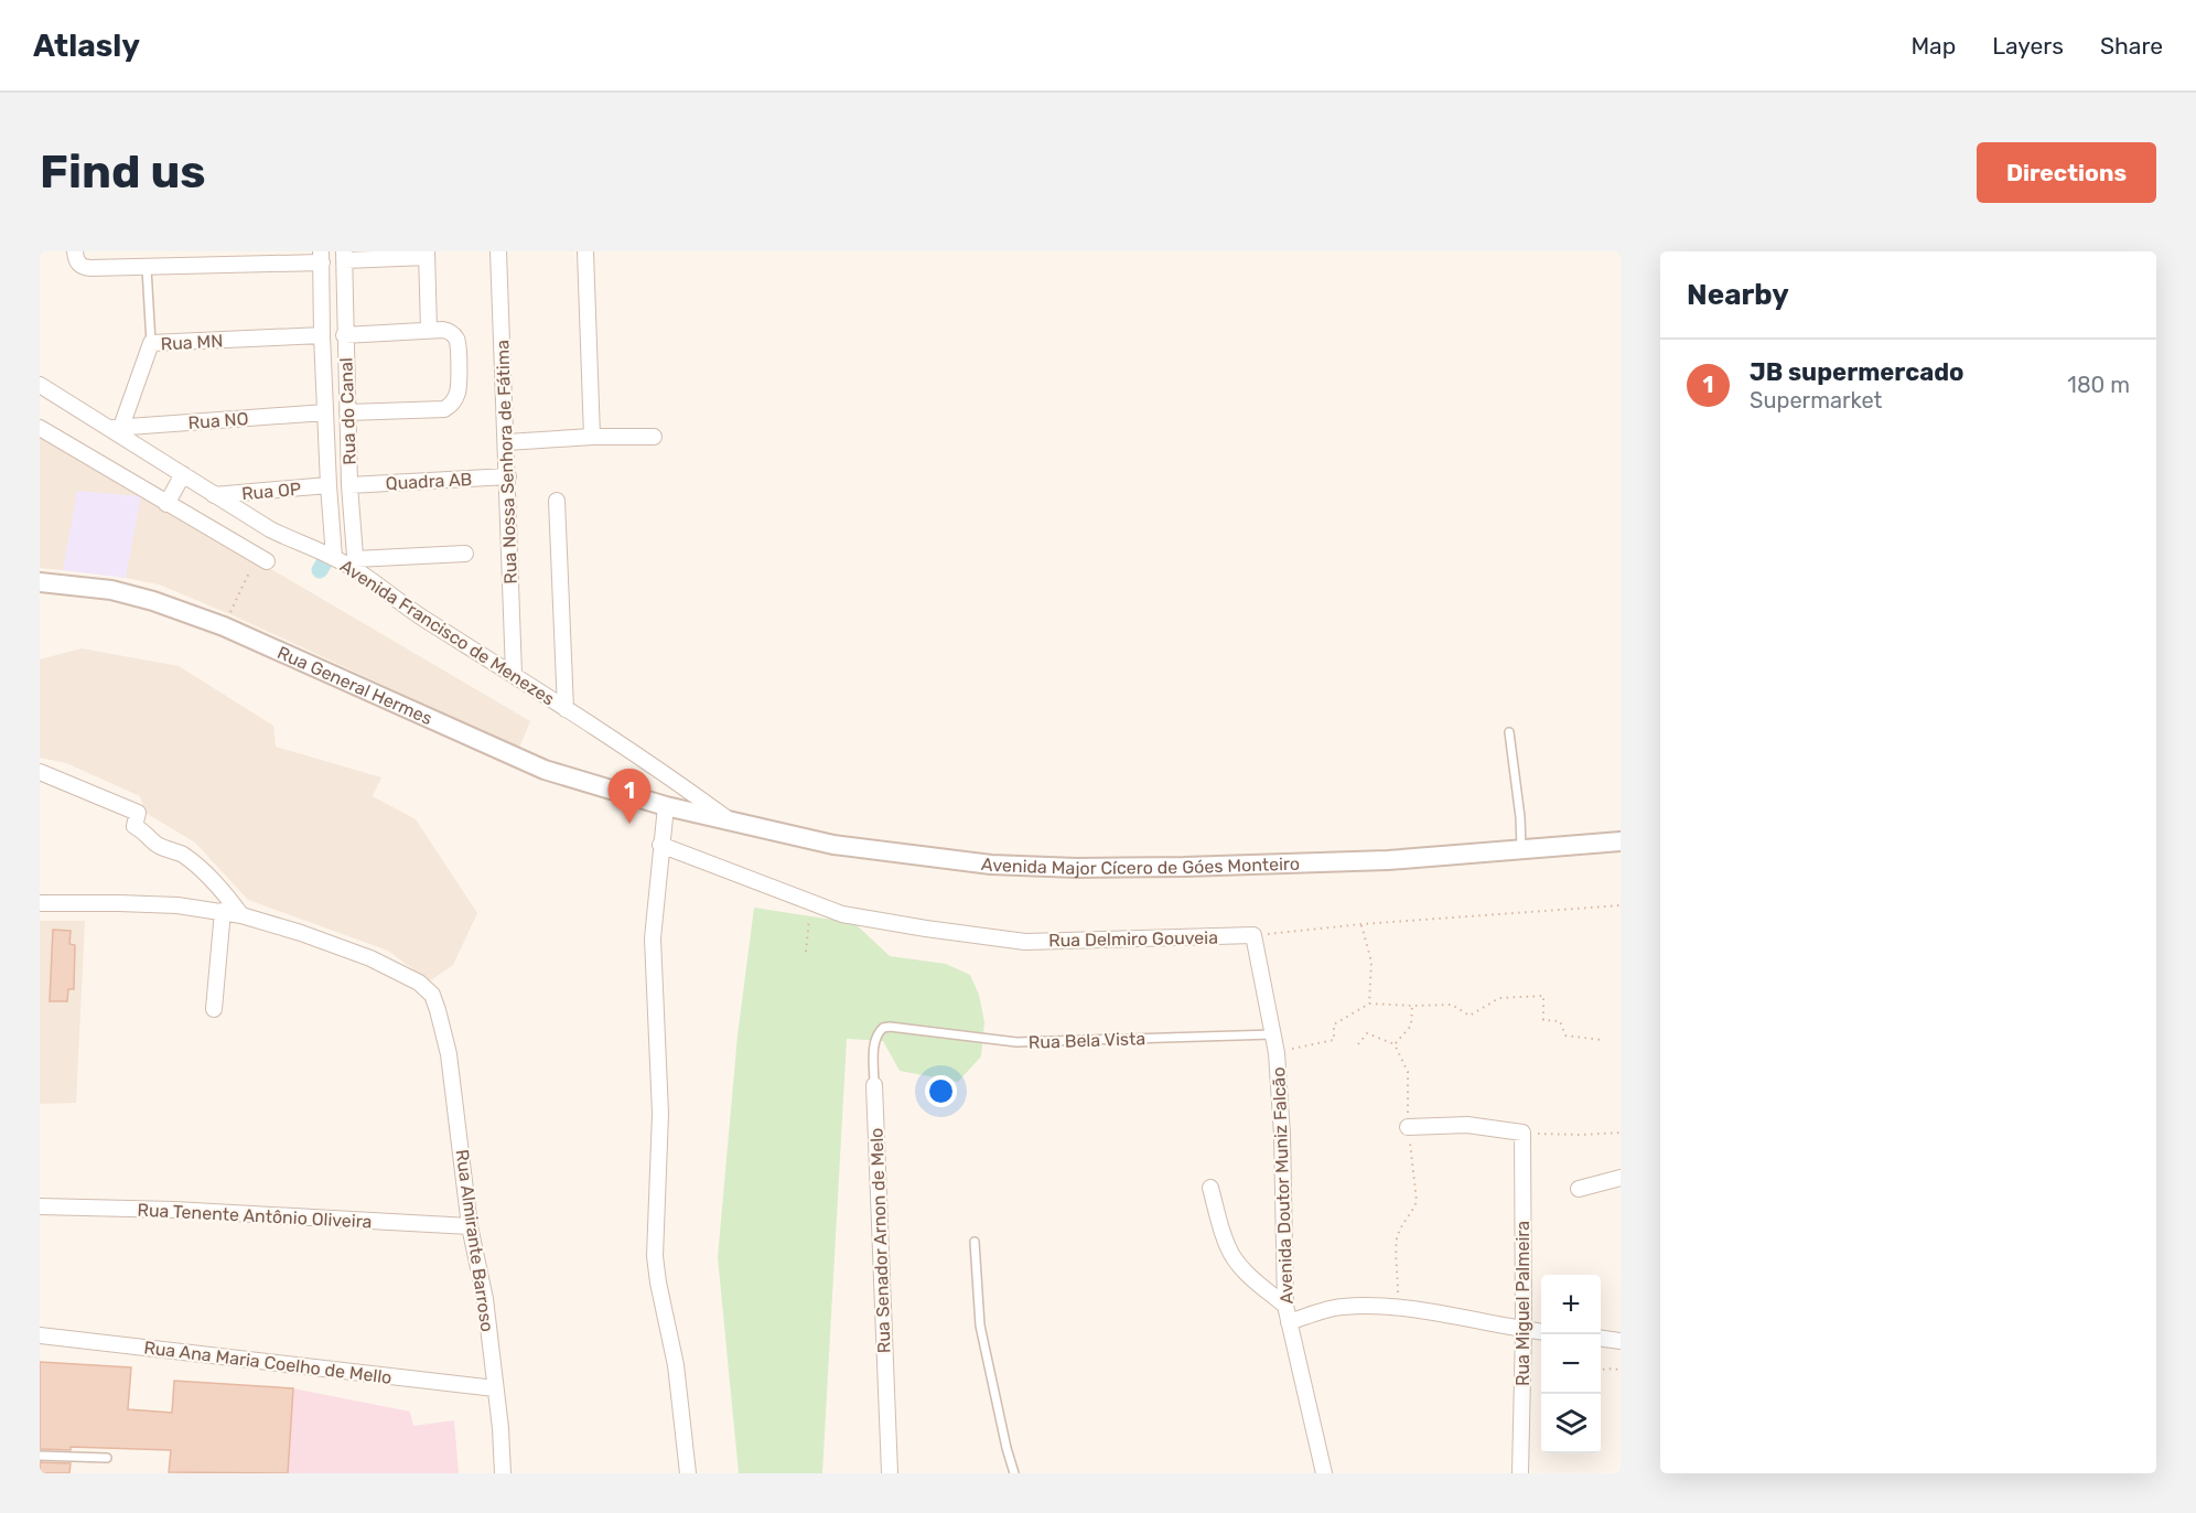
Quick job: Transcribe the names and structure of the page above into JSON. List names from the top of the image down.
{
  "streets": {
    "street": [
      "Rua MN",
      "Rua do Canal",
      "Rua NO",
      "Rua Nossa Senhora de Fátima",
      "Quadra AB",
      "Rua OP",
      "Avenida Francisco de Menezes",
      "Rua General Hermes",
      "Avenida Major Cícero de Góes Monteiro",
      "Rua Delmiro Gouveia",
      "Avenida Doutor Muniz Falcão",
      "Rua Tenente Antônio Oliveira",
      "Rua Almirante Barroso",
      "Rua Senador Arnon de Melo",
      "Rua Miguel Palmeira",
      "Rua Ana Maria Coelho de Mello"
    ],
    "lane": ["Rua Bela Vista"]
  },
  "crossings": [
    ["Rua MN", "Rua do Canal"],
    ["Rua MN", "Rua NO"],
    ["Rua MN", "Avenida Francisco de Menezes"],
    ["Rua do Canal", "Rua NO"],
    ["Rua do Canal", "Quadra AB"],
    ["Rua do Canal", "Rua OP"],
    ["Rua do Canal", "Avenida Francisco de Menezes"],
    ["Rua NO", "Avenida Francisco de Menezes"],
    ["Rua Nossa Senhora de Fátima", "Quadra AB"],
    ["Rua Nossa Senhora de Fátima", "Avenida Francisco de Menezes"],
    ["Rua OP", "Avenida Francisco de Menezes"],
    ["Avenida Francisco de Menezes", "Avenida Major Cícero de Góes Monteiro"],
    ["Rua General Hermes", "Avenida Major Cícero de Góes Monteiro"],
    ["Rua Delmiro Gouveia", "Avenida Doutor Muniz Falcão"],
    ["Rua Bela Vista", "Avenida Doutor Muniz Falcão"],
    ["Rua Bela Vista", "Rua Senador Arnon de Melo"],
    ["Rua Tenente Antônio Oliveira", "Rua Almirante Barroso"],
    ["Rua Almirante Barroso", "Rua Ana Maria Coelho de Mello"]
  ],
  "page": {
    "header": "Atlasly",
    "nav": ["Map", "Layers", "Share"],
    "buttons": "Directions",
    "title": "Find us",
    "heading": "Nearby",
    "list": [
      {
        "mark": "1",
        "name": "JB supermercado",
        "note": "Supermarket",
        "value": "180 m"
      }
    ],
    "pins": "1",
    "map_buttons": ["+", "−"]
  }
}
